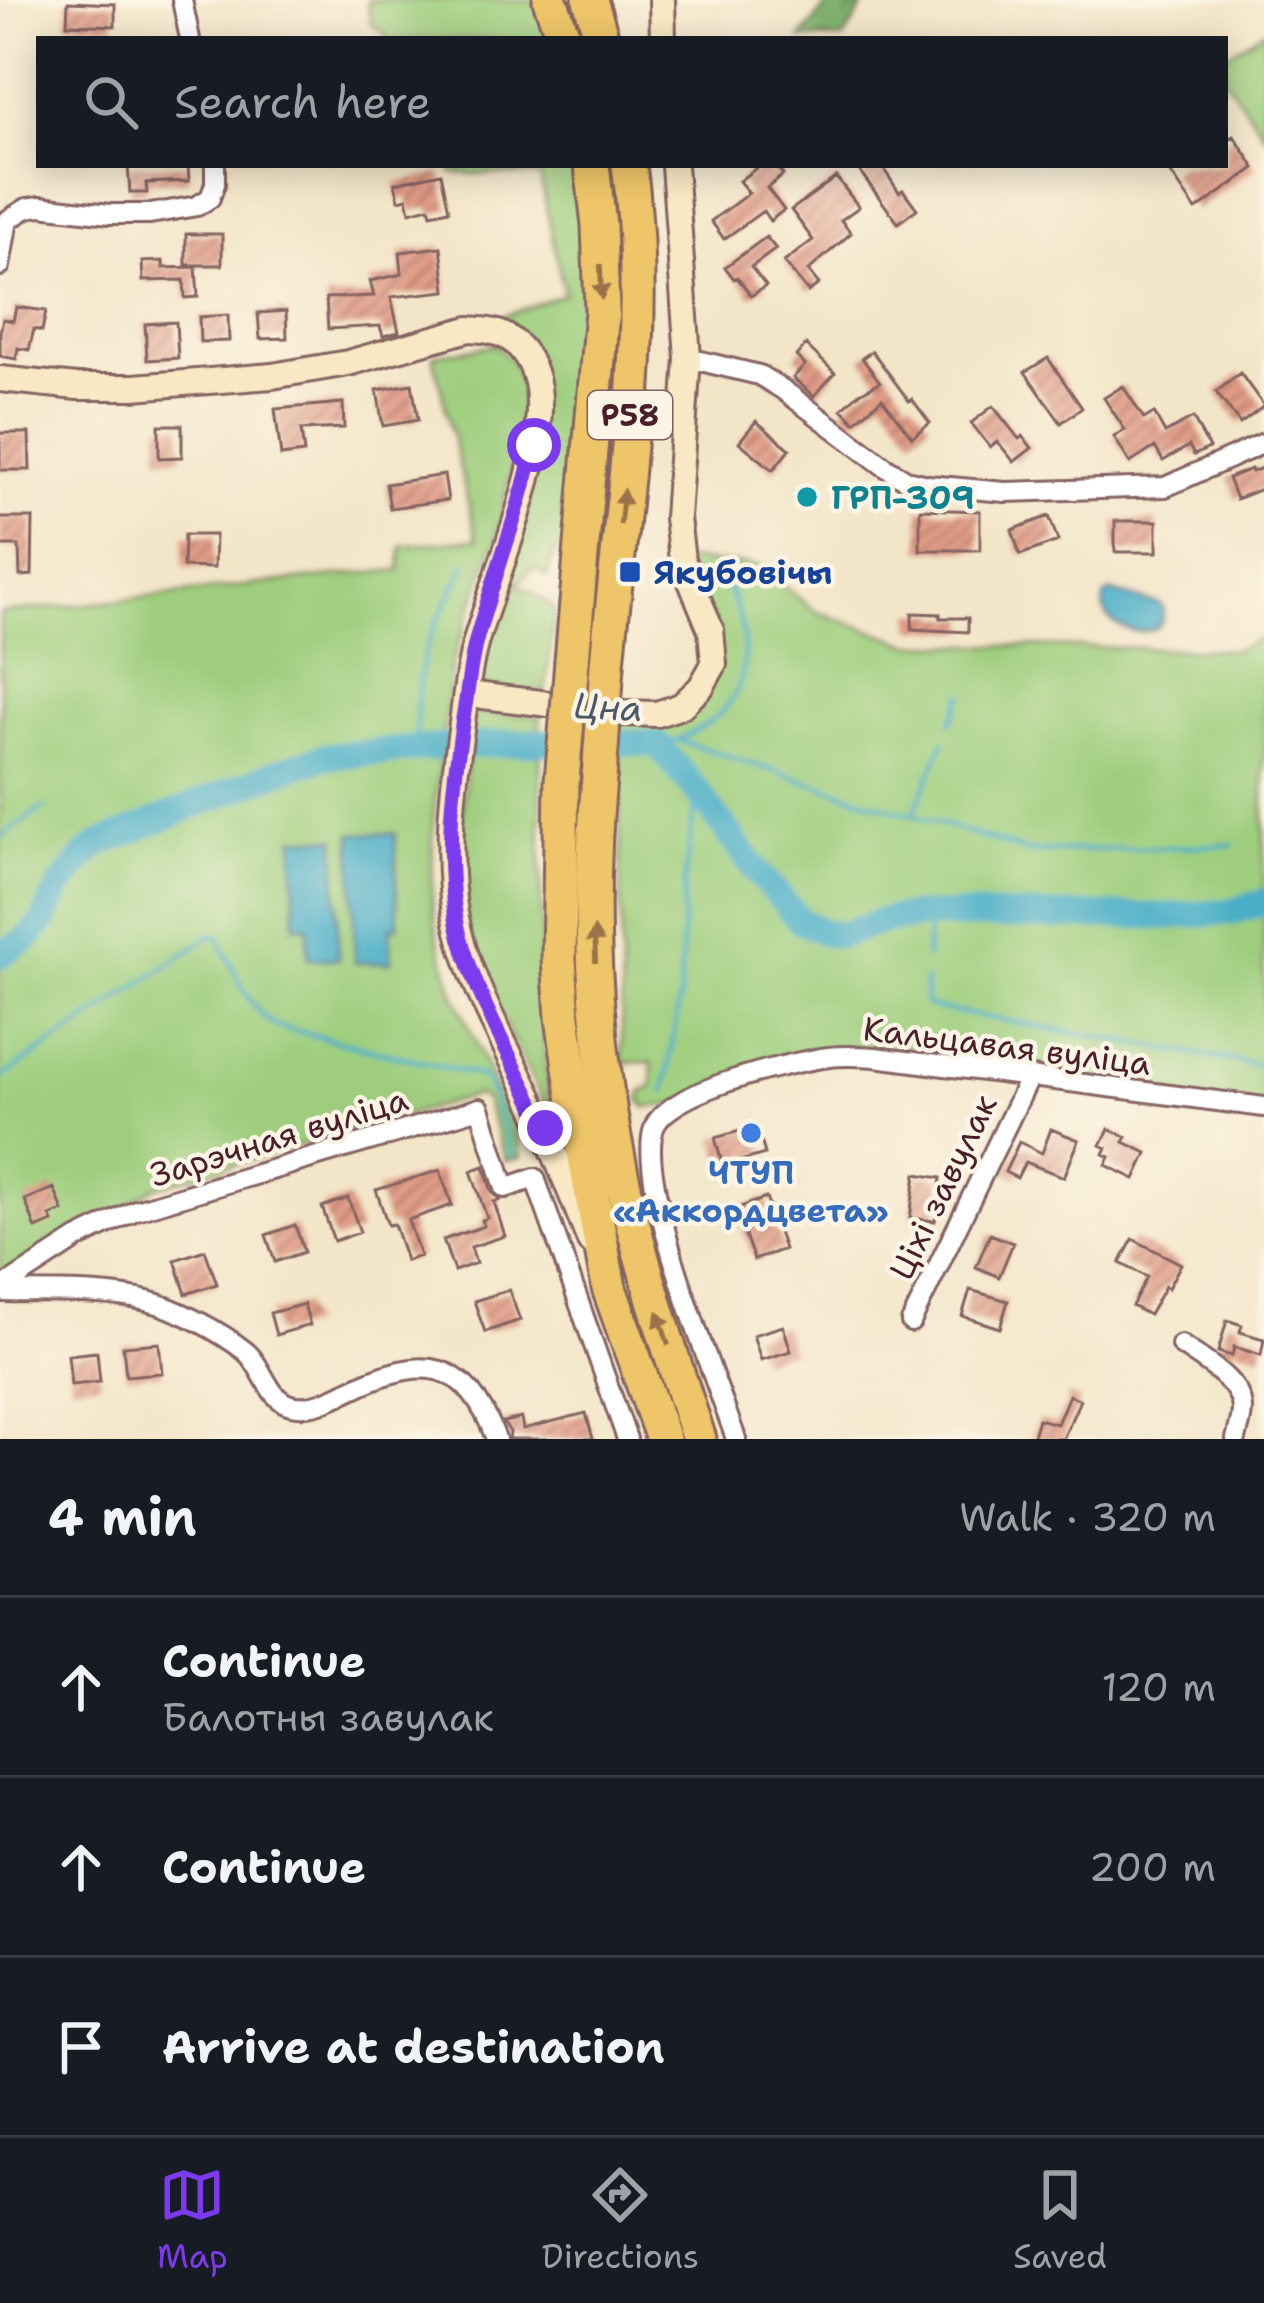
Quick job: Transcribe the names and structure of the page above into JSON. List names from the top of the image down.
{
  "streets": {
    "highway": ["Р58"],
    "street": ["Кальцавая вуліца", "Зарэчная вуліца", "Ціхі завулак"]
  },
  "crossings": [
    ["Кальцавая вуліца", "Ціхі завулак"]
  ],
  "water": ["Цна"],
  "places": {
    "other": ["ГРП-309", "ЧТУП «Аккордцвета»"],
    "transit": ["Якубовічы"]
  },
  "page": {
    "search": "Search here",
    "heading": ["4 min", "Walk · 320 m"],
    "list": [
      ["Continue", "Балотны завулак", "120 m"],
      ["Continue", "200 m"],
      "Arrive at destination"
    ],
    "nav": ["Map", "Directions", "Saved"]
  }
}
